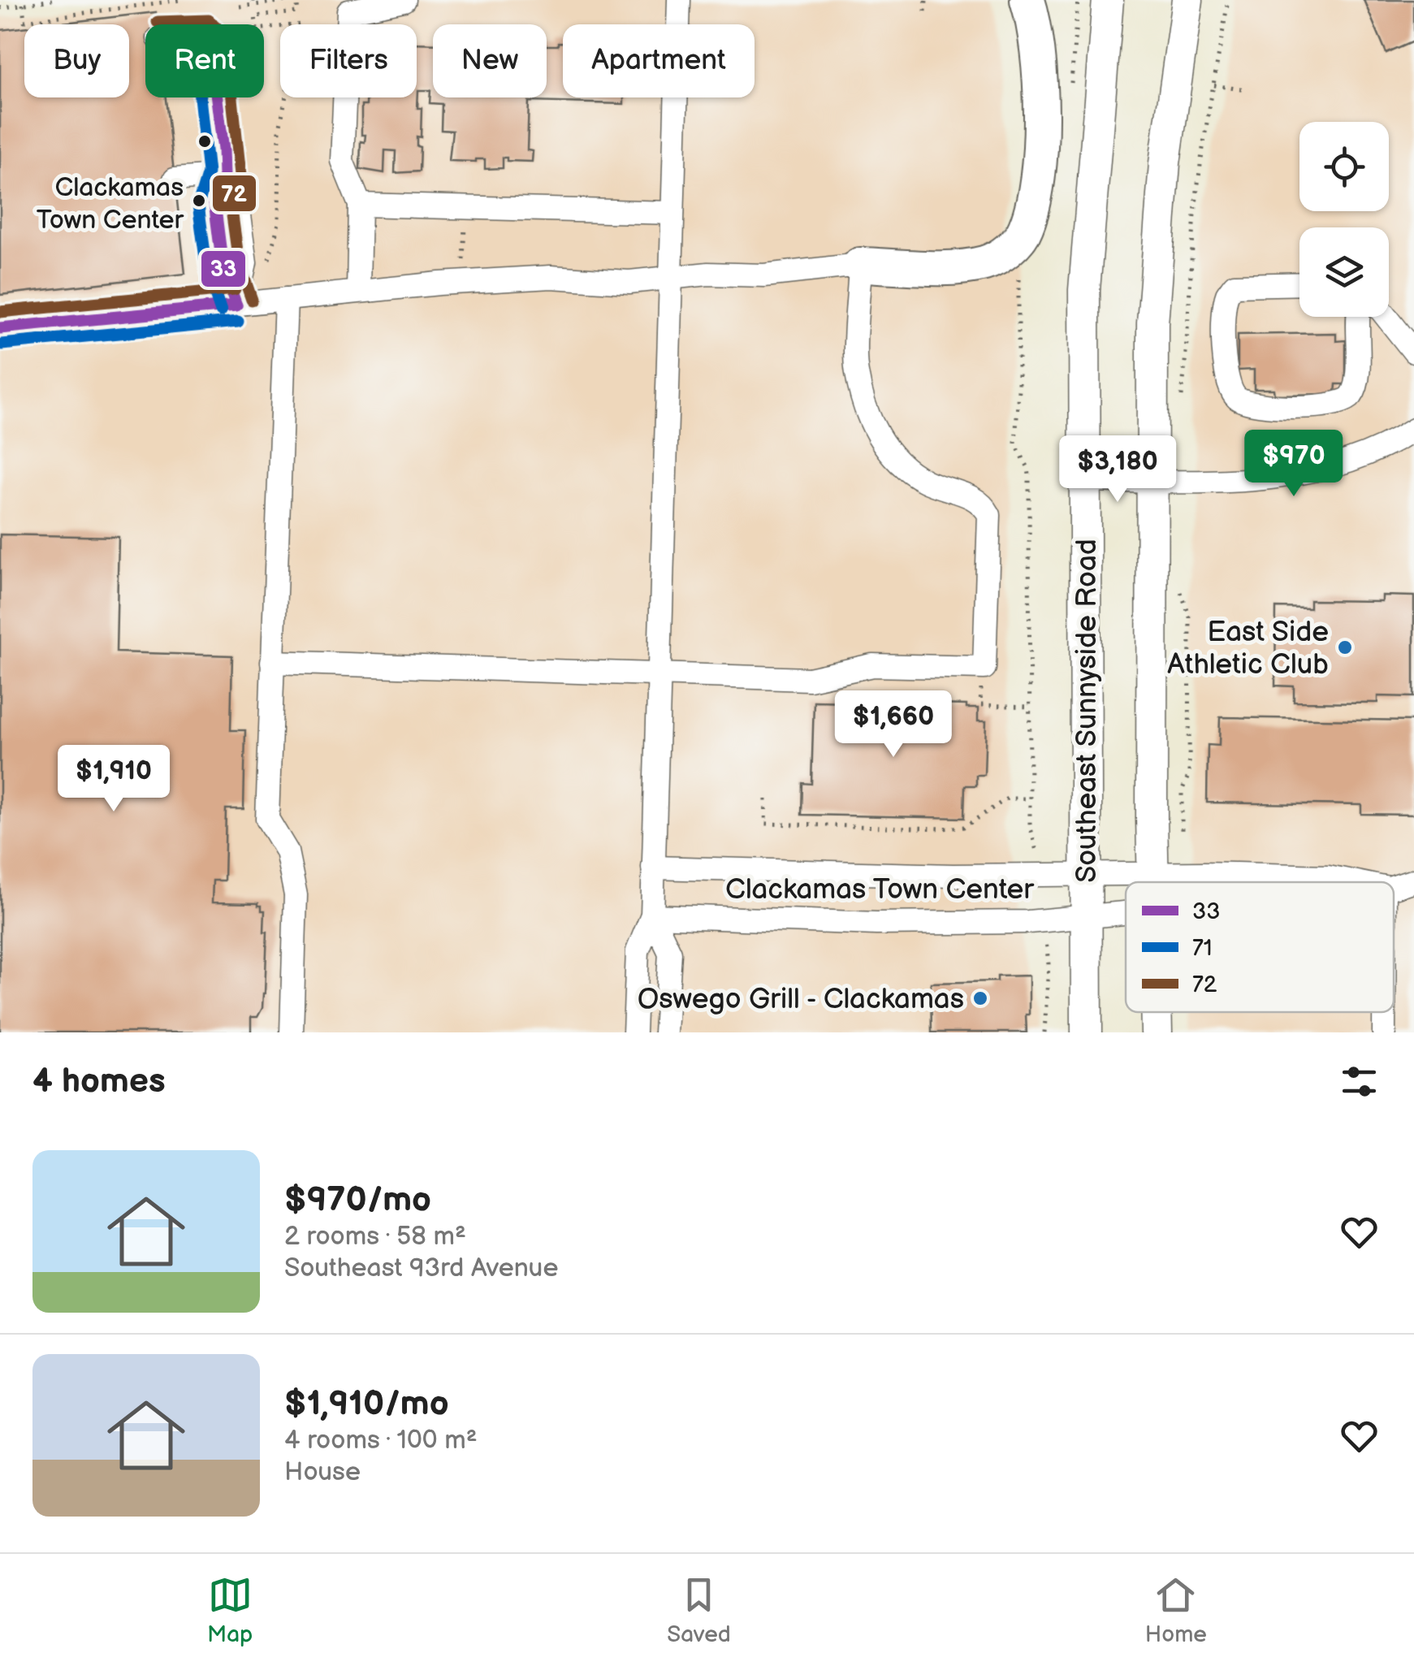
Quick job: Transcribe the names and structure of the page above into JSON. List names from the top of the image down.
{
  "streets": {
    "main road": ["Southeast Sunnyside Road"],
    "street": ["Clackamas Town Center"]
  },
  "crossings": [
    ["Southeast Sunnyside Road", "Clackamas Town Center"]
  ],
  "places": ["Clackamas Town Center", "East Side Athletic Club", "Oswego Grill - Clackamas"],
  "lines": ["transit line 72", "transit line 33", "transit line 71"],
  "legend": ["33", "71", "72"],
  "page": {
    "chip": [
      "Buy",
      "Rent",
      "Filters",
      "New",
      "Apartment"
    ],
    "price": [
      "$970",
      "$3,180",
      "$1,660",
      "$1,910"
    ],
    "heading": "4 homes",
    "list": [
      {
        "name": "$970/mo",
        "note": "2 rooms · 58 m² · Southeast 93rd Avenue"
      },
      {
        "name": "$1,910/mo",
        "note": "4 rooms · 100 m² · House"
      }
    ],
    "tabs": ["Map", "Saved", "Home"]
  }
}
